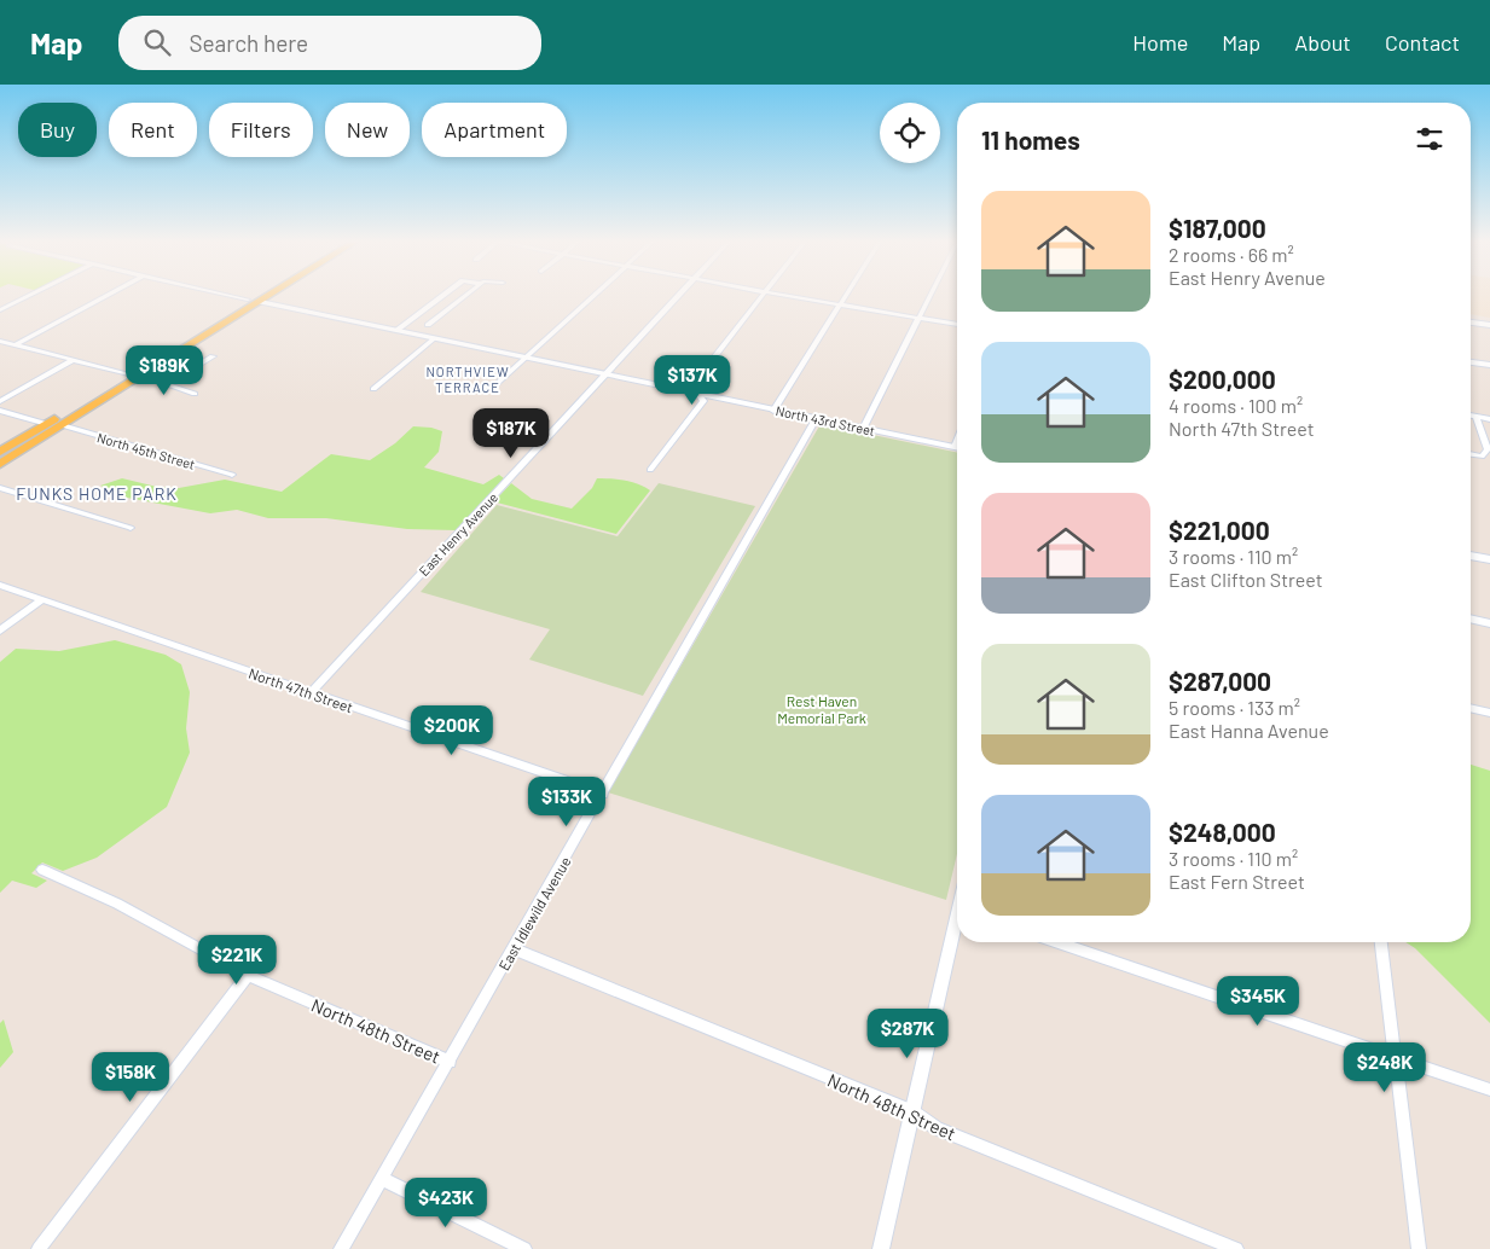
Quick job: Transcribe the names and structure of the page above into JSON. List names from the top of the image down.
{
  "streets": {
    "street": [
      "North 43rd Street",
      "North 45th Street",
      "East Henry Avenue",
      "North 47th Street",
      "East Idlewild Avenue",
      "North 48th Street"
    ]
  },
  "crossings": [
    ["North 43rd Street", "East Henry Avenue"],
    ["North 43rd Street", "East Idlewild Avenue"],
    ["East Henry Avenue", "North 47th Street"],
    ["North 47th Street", "East Idlewild Avenue"],
    ["East Idlewild Avenue", "North 48th Street"]
  ],
  "districts": ["NORTHVIEW TERRACE", "FUNKS HOME PARK"],
  "parks": ["Rest Haven Memorial Park"],
  "page": {
    "header": "Map",
    "search": "Search here",
    "nav": [
      "Home",
      "Map",
      "About",
      "Contact"
    ],
    "chip": [
      "Buy",
      "Rent",
      "Filters",
      "New",
      "Apartment"
    ],
    "heading": "11 homes",
    "list": [
      {
        "name": "$187,000",
        "note": "2 rooms · 66 m² · East Henry Avenue"
      },
      {
        "name": "$200,000",
        "note": "4 rooms · 100 m² · North 47th Street"
      },
      {
        "name": "$221,000",
        "note": "3 rooms · 110 m² · East Clifton Street"
      },
      {
        "name": "$287,000",
        "note": "5 rooms · 133 m² · East Hanna Avenue"
      },
      {
        "name": "$248,000",
        "note": "3 rooms · 110 m² · East Fern Street"
      }
    ],
    "price": [
      "$189K",
      "$137K",
      "$187K",
      "$200K",
      "$133K",
      "$221K",
      "$345K",
      "$287K",
      "$248K",
      "$158K",
      "$423K"
    ]
  }
}
